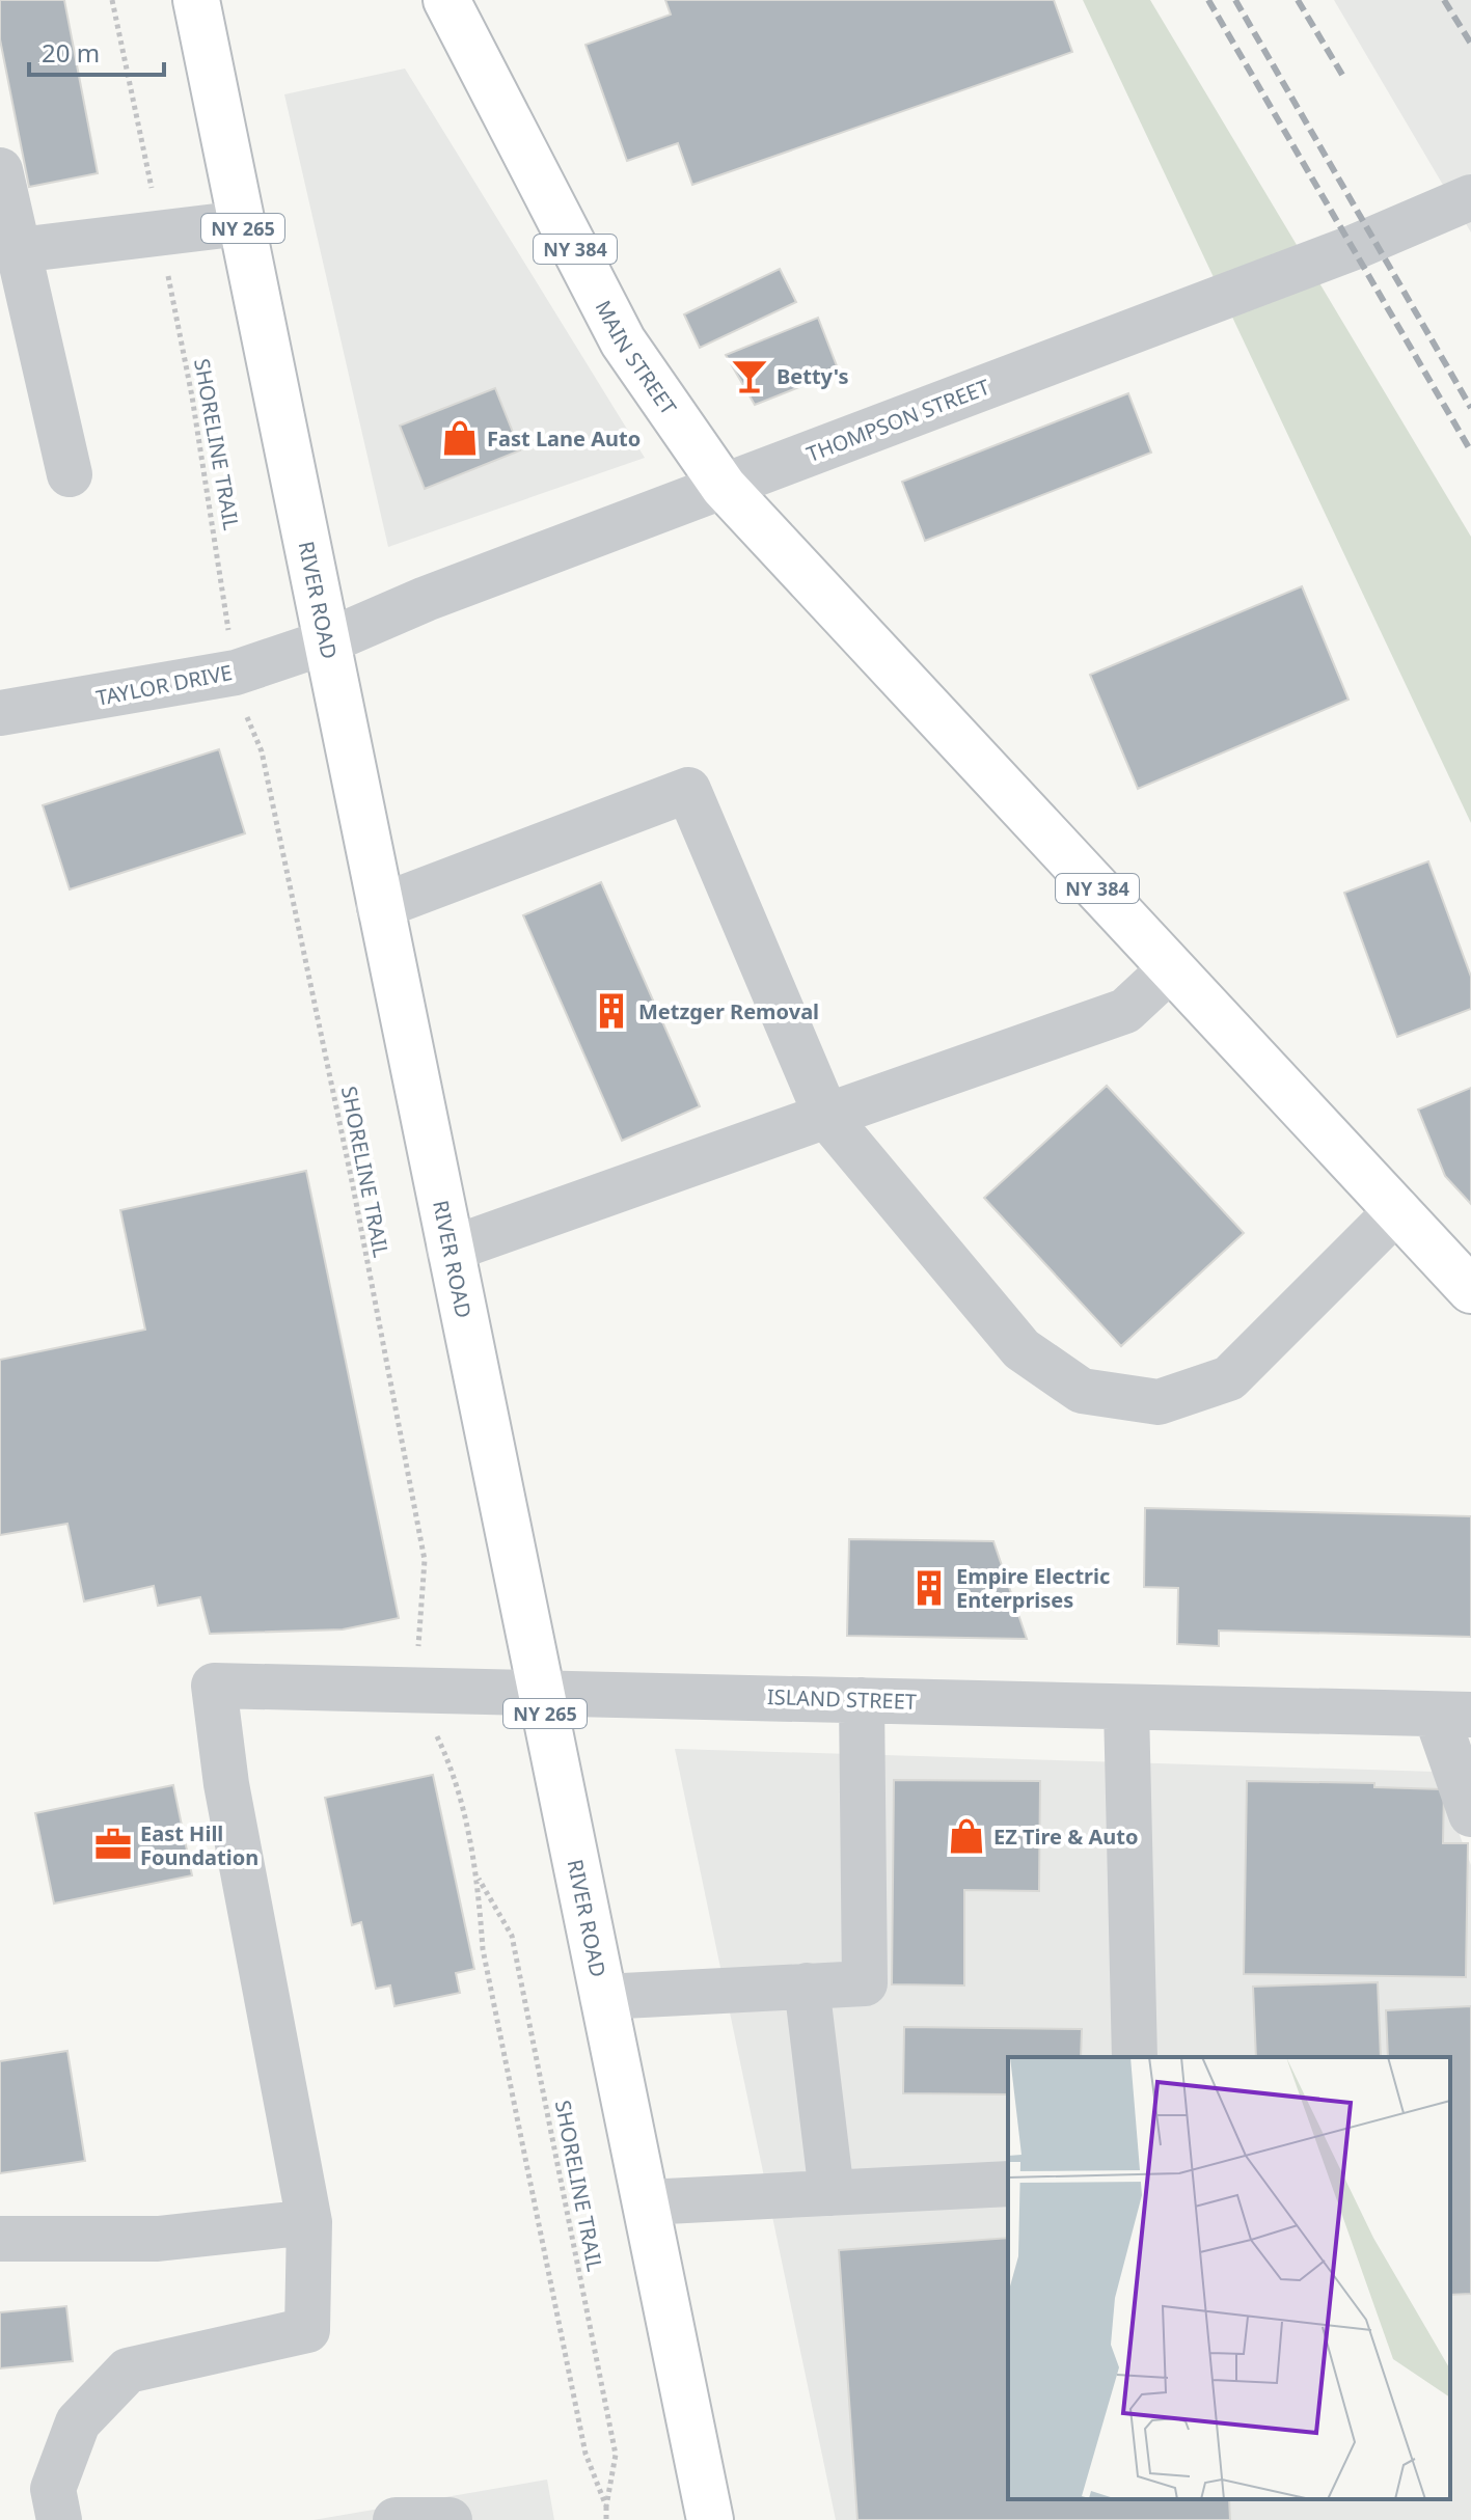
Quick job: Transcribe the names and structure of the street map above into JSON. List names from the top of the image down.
{
  "streets": {
    "main road": [
      "NY 265",
      "NY 384",
      "MAIN STREET",
      "RIVER ROAD"
    ],
    "street": ["THOMPSON STREET", "TAYLOR DRIVE", "ISLAND STREET"],
    "path": ["SHORELINE TRAIL"]
  },
  "crossings": [
    ["NY 384", "MAIN STREET"],
    ["NY 384", "THOMPSON STREET"],
    ["MAIN STREET", "THOMPSON STREET"],
    ["THOMPSON STREET", "RIVER ROAD"],
    ["THOMPSON STREET", "TAYLOR DRIVE"],
    ["RIVER ROAD", "TAYLOR DRIVE"],
    ["RIVER ROAD", "ISLAND STREET"]
  ],
  "places": {
    "bar": ["Betty's"],
    "shop": ["Fast Lane Auto", "EZ Tire & Auto"],
    "building": ["Metzger Removal", "Empire Electric Enterprises"],
    "office": ["East Hill Foundation"]
  },
  "scale_bar": "20 m"
}
